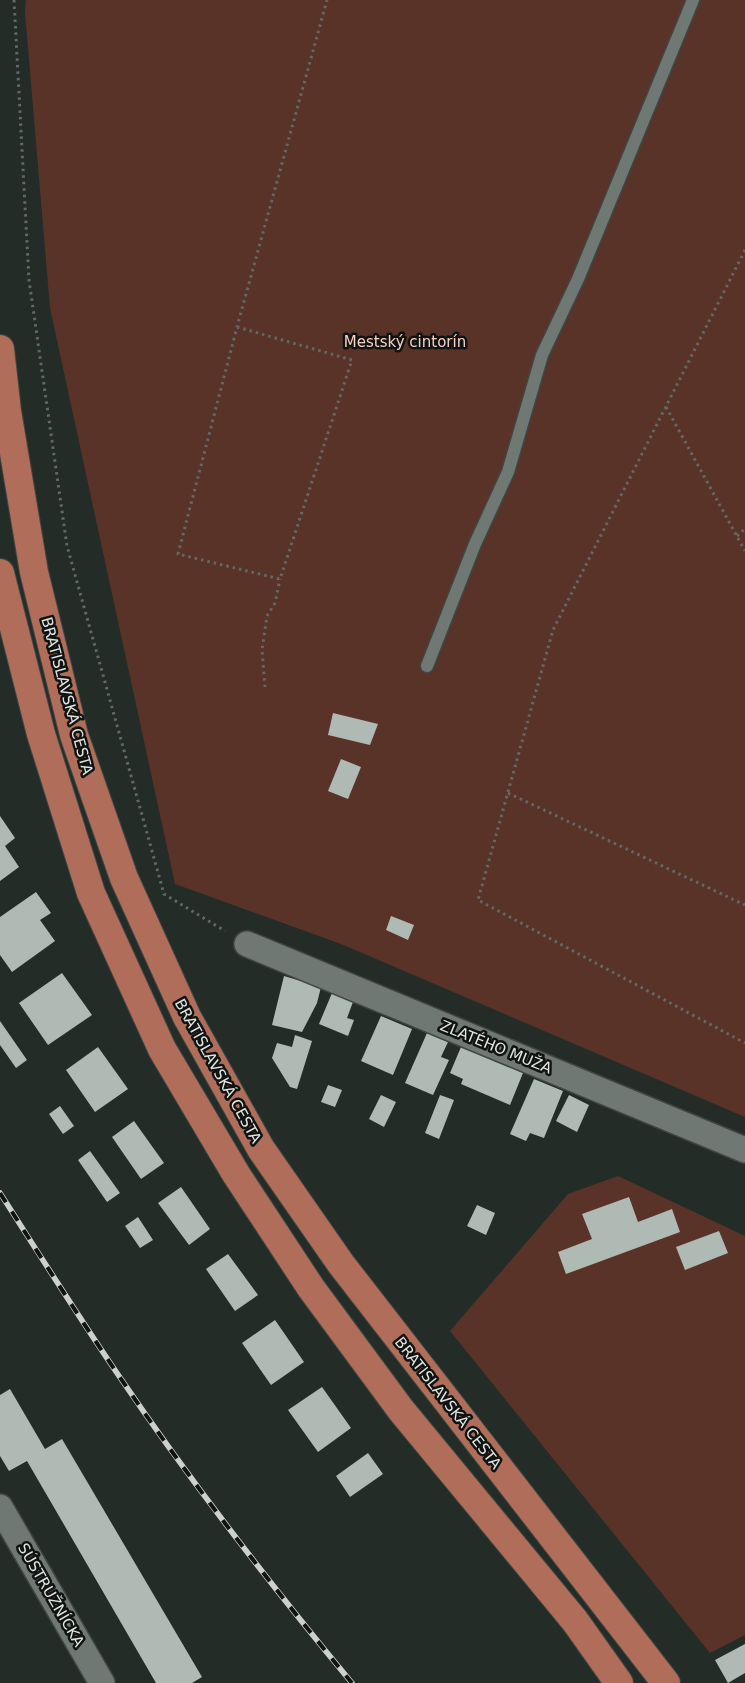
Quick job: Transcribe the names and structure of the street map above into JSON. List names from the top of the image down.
{
  "streets": {
    "main road": ["BRATISLAVSKÁ CESTA"],
    "street": ["ZLATÉHO MUŽA", "SÚSTRUŽNÍCKA"]
  },
  "parks": ["Mestský cintorín"]
}
